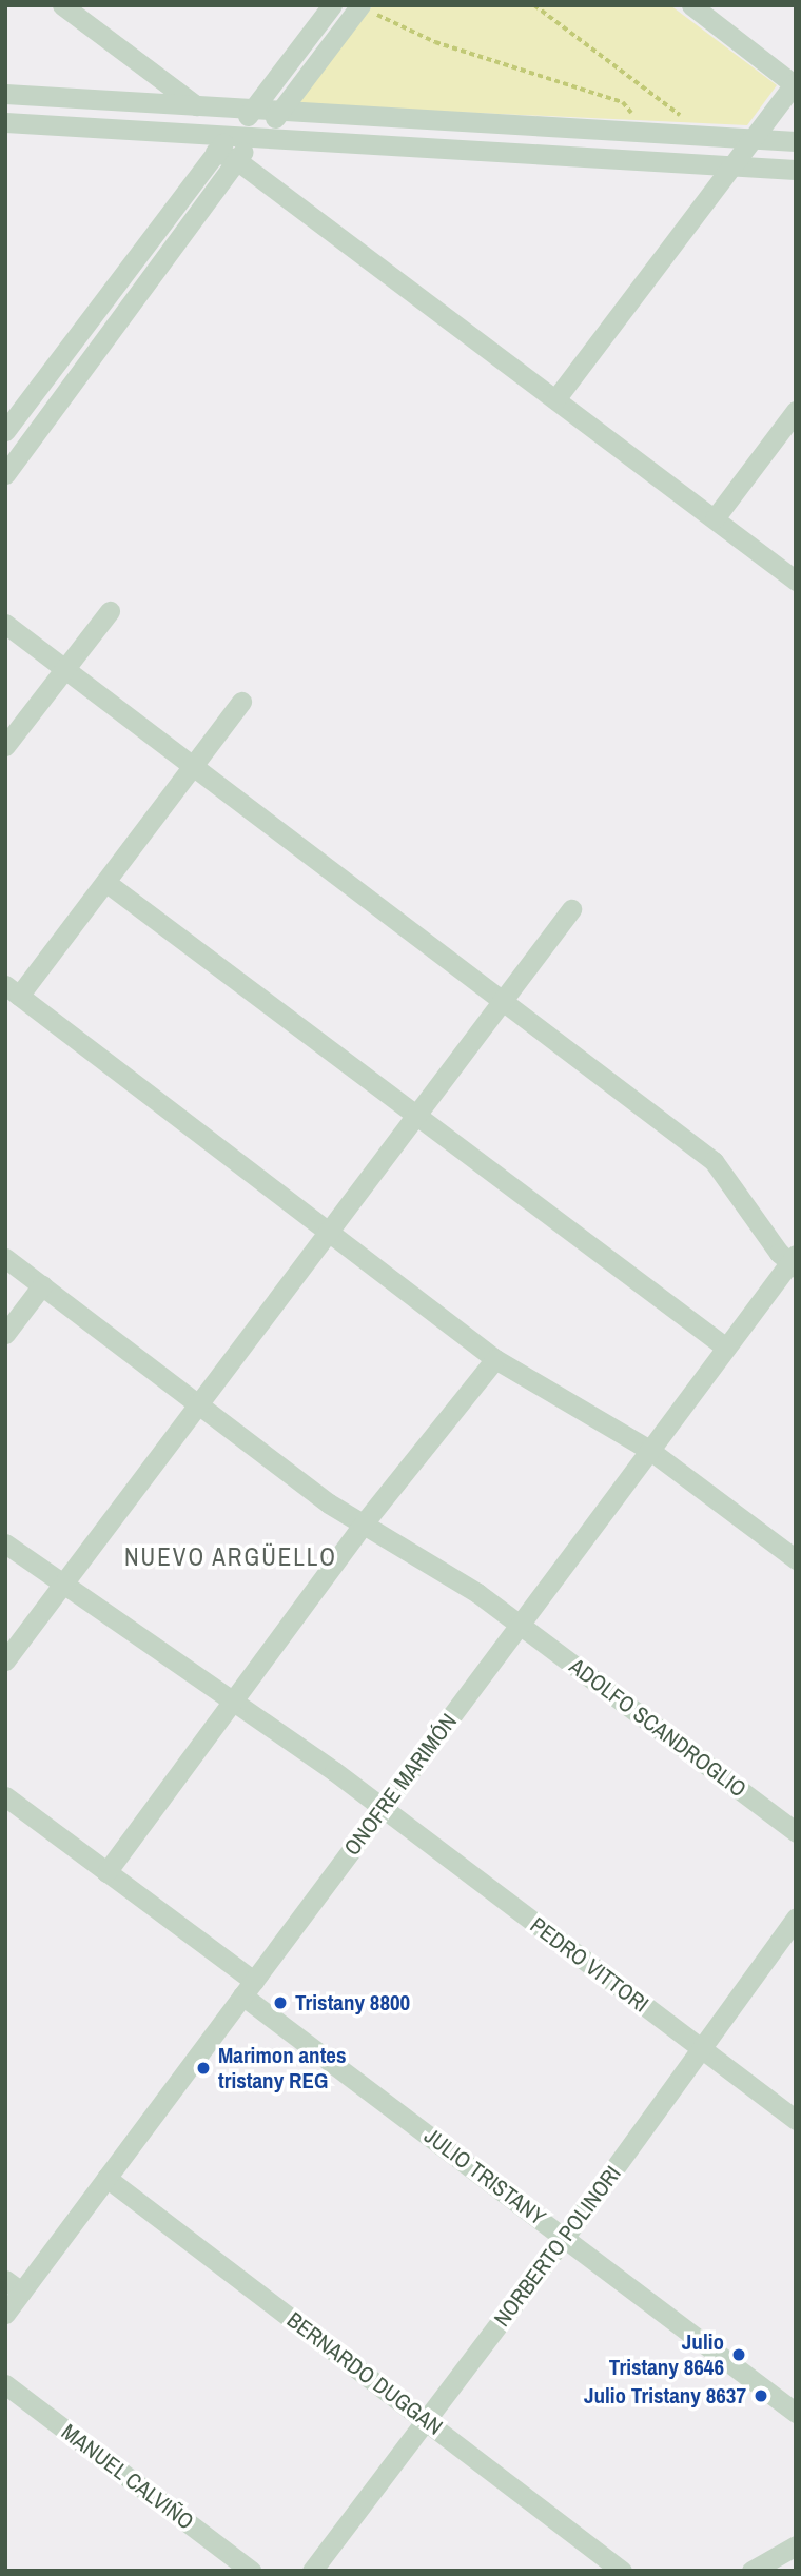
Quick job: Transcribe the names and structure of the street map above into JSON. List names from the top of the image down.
{
  "streets": {
    "street": [
      "ADOLFO SCANDROGLIO",
      "ONOFRE MARIMÓN",
      "PEDRO VITTORI",
      "JULIO TRISTANY",
      "NORBERTO POLINORI",
      "BERNARDO DUGGAN",
      "MANUEL CALVIÑO"
    ]
  },
  "crossings": [
    ["ADOLFO SCANDROGLIO", "ONOFRE MARIMÓN"],
    ["ONOFRE MARIMÓN", "PEDRO VITTORI"],
    ["ONOFRE MARIMÓN", "JULIO TRISTANY"],
    ["ONOFRE MARIMÓN", "BERNARDO DUGGAN"],
    ["PEDRO VITTORI", "NORBERTO POLINORI"],
    ["JULIO TRISTANY", "NORBERTO POLINORI"],
    ["NORBERTO POLINORI", "BERNARDO DUGGAN"]
  ],
  "districts": ["NUEVO ARGÜELLO"],
  "places": [
    "Tristany 8800",
    "Marimon antes tristany REG",
    "Julio Tristany 8646",
    "Julio Tristany 8637"
  ]
}
